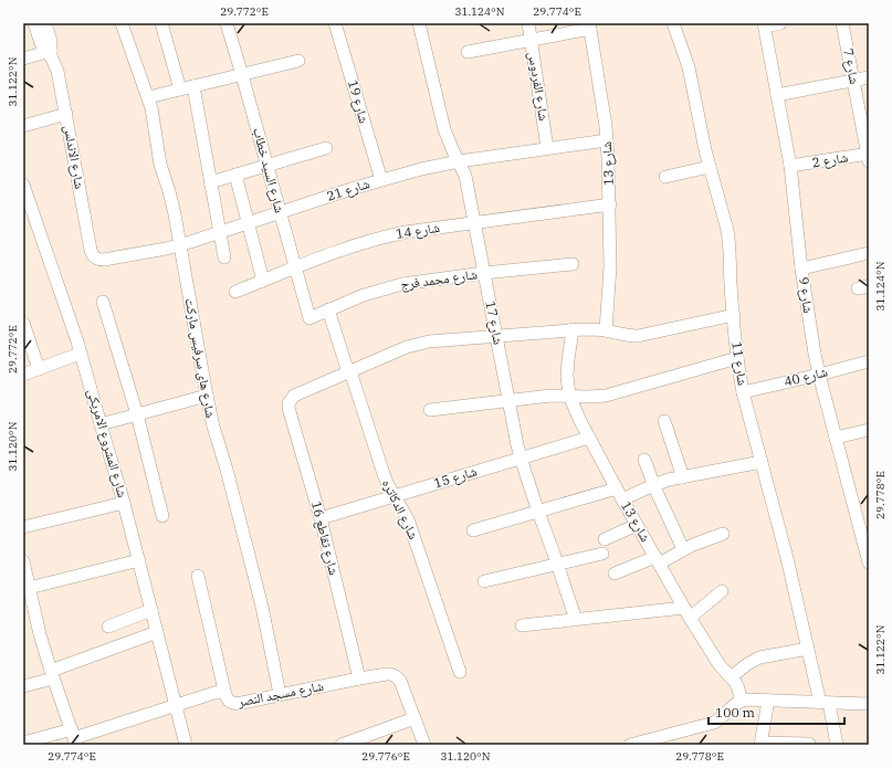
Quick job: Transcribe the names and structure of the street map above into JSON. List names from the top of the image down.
{
  "streets": {
    "street": [
      "شارع 7",
      "شارع الفردوس",
      "شارع 19",
      "شارع الاندلس",
      "شارع 2",
      "شارع 13",
      "شارع السيد خطاب",
      "شارع 21",
      "شارع 14",
      "شارع محمد فرج",
      "شارع 9",
      "شارع 17",
      "شارع هاى سرفيس ماركت",
      "شارع 11",
      "شارع 40",
      "شارع المشروع الامريكى",
      "شارع 15",
      "شارع الدكاتره",
      "شارع تقاطع 16",
      "شارع مسجد النصر"
    ]
  },
  "crossings": [
    ["شارع 7", "شارع 2"],
    ["شارع الفردوس", "شارع 21"],
    ["شارع 19", "شارع 21"],
    ["شارع الاندلس", "شارع 21"],
    ["شارع 2", "شارع 9"],
    ["شارع 13", "شارع 21"],
    ["شارع 13", "شارع 14"],
    ["شارع 13", "شارع 15"],
    ["شارع السيد خطاب", "شارع 21"],
    ["شارع السيد خطاب", "شارع 14"],
    ["شارع السيد خطاب", "شارع محمد فرج"],
    ["شارع 21", "شارع 17"],
    ["شارع 21", "شارع هاى سرفيس ماركت"],
    ["شارع 14", "شارع 17"],
    ["شارع محمد فرج", "شارع 17"],
    ["شارع محمد فرج", "شارع الدكاتره"],
    ["شارع 9", "شارع 40"],
    ["شارع 17", "شارع 15"],
    ["شارع هاى سرفيس ماركت", "شارع مسجد النصر"],
    ["شارع 11", "شارع 40"],
    ["شارع المشروع الامريكى", "شارع مسجد النصر"],
    ["شارع 15", "شارع الدكاتره"],
    ["شارع 15", "شارع تقاطع 16"],
    ["شارع الدكاتره", "شارع تقاطع 16"],
    ["شارع تقاطع 16", "شارع مسجد النصر"]
  ],
  "scale_bar": "100 m",
  "coordinates": [
    "29.772°E",
    "31.124°N",
    "29.774°E",
    "31.122°N",
    "31.120°N",
    "29.778°E",
    "29.776°E"
  ]
}
